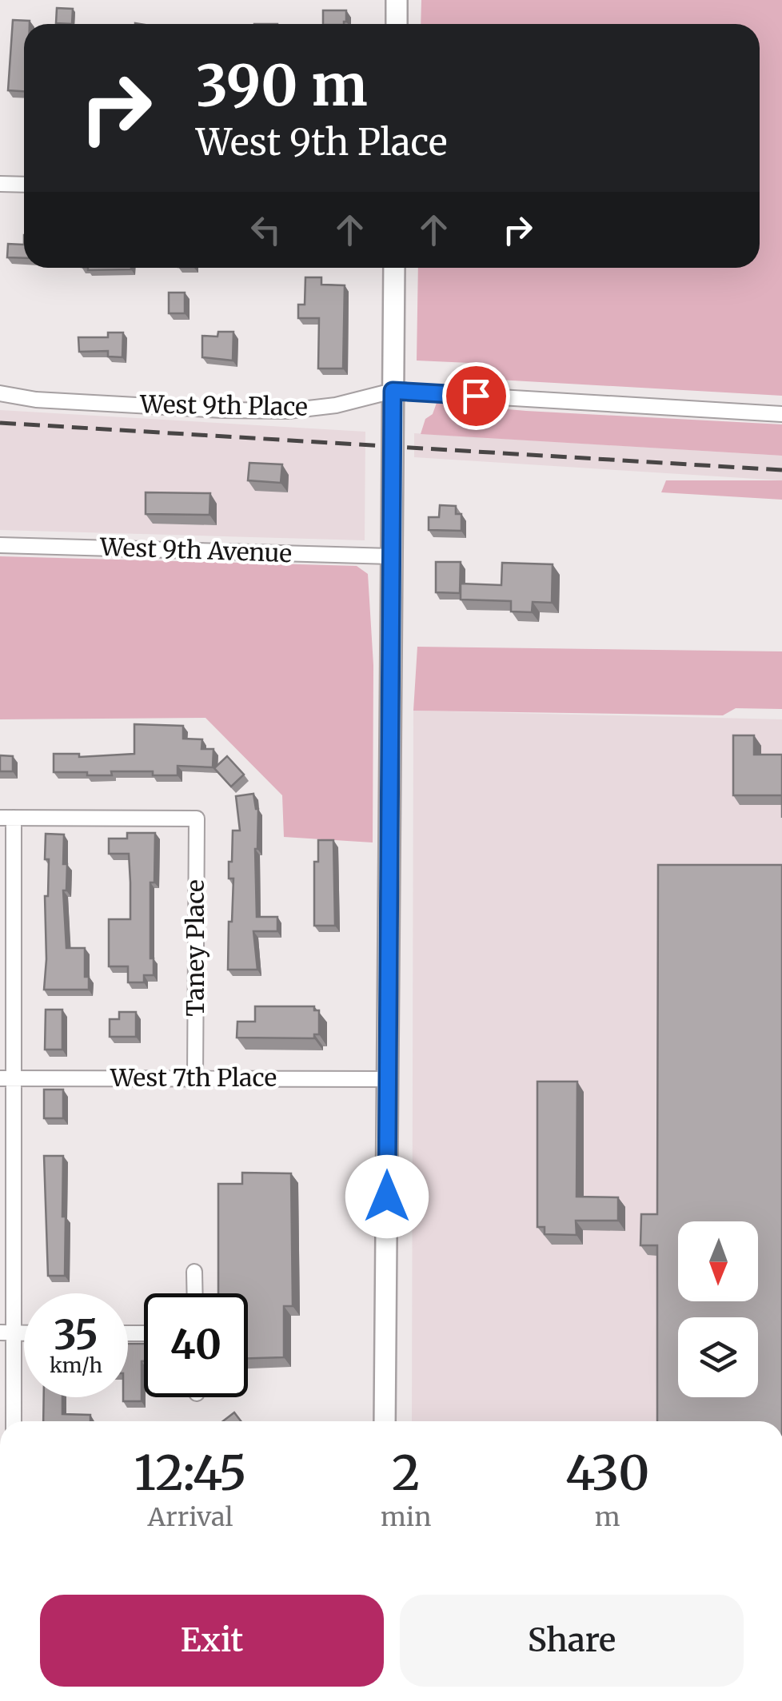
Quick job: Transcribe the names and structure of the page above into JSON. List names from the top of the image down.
{
  "streets": {
    "street": [
      "West 9th Place",
      "West 9th Avenue",
      "Taney Place",
      "West 7th Place"
    ]
  },
  "crossings": [
    ["Taney Place", "West 7th Place"]
  ],
  "north": "bottom",
  "page": {
    "turn": ["390 m", "West 9th Place"],
    "speed": "35 km/h",
    "limit": "40",
    "eta": [
      "12:45",
      "Arrival",
      "2",
      "min",
      "430",
      "m"
    ],
    "buttons": ["Exit", "Share"]
  }
}
